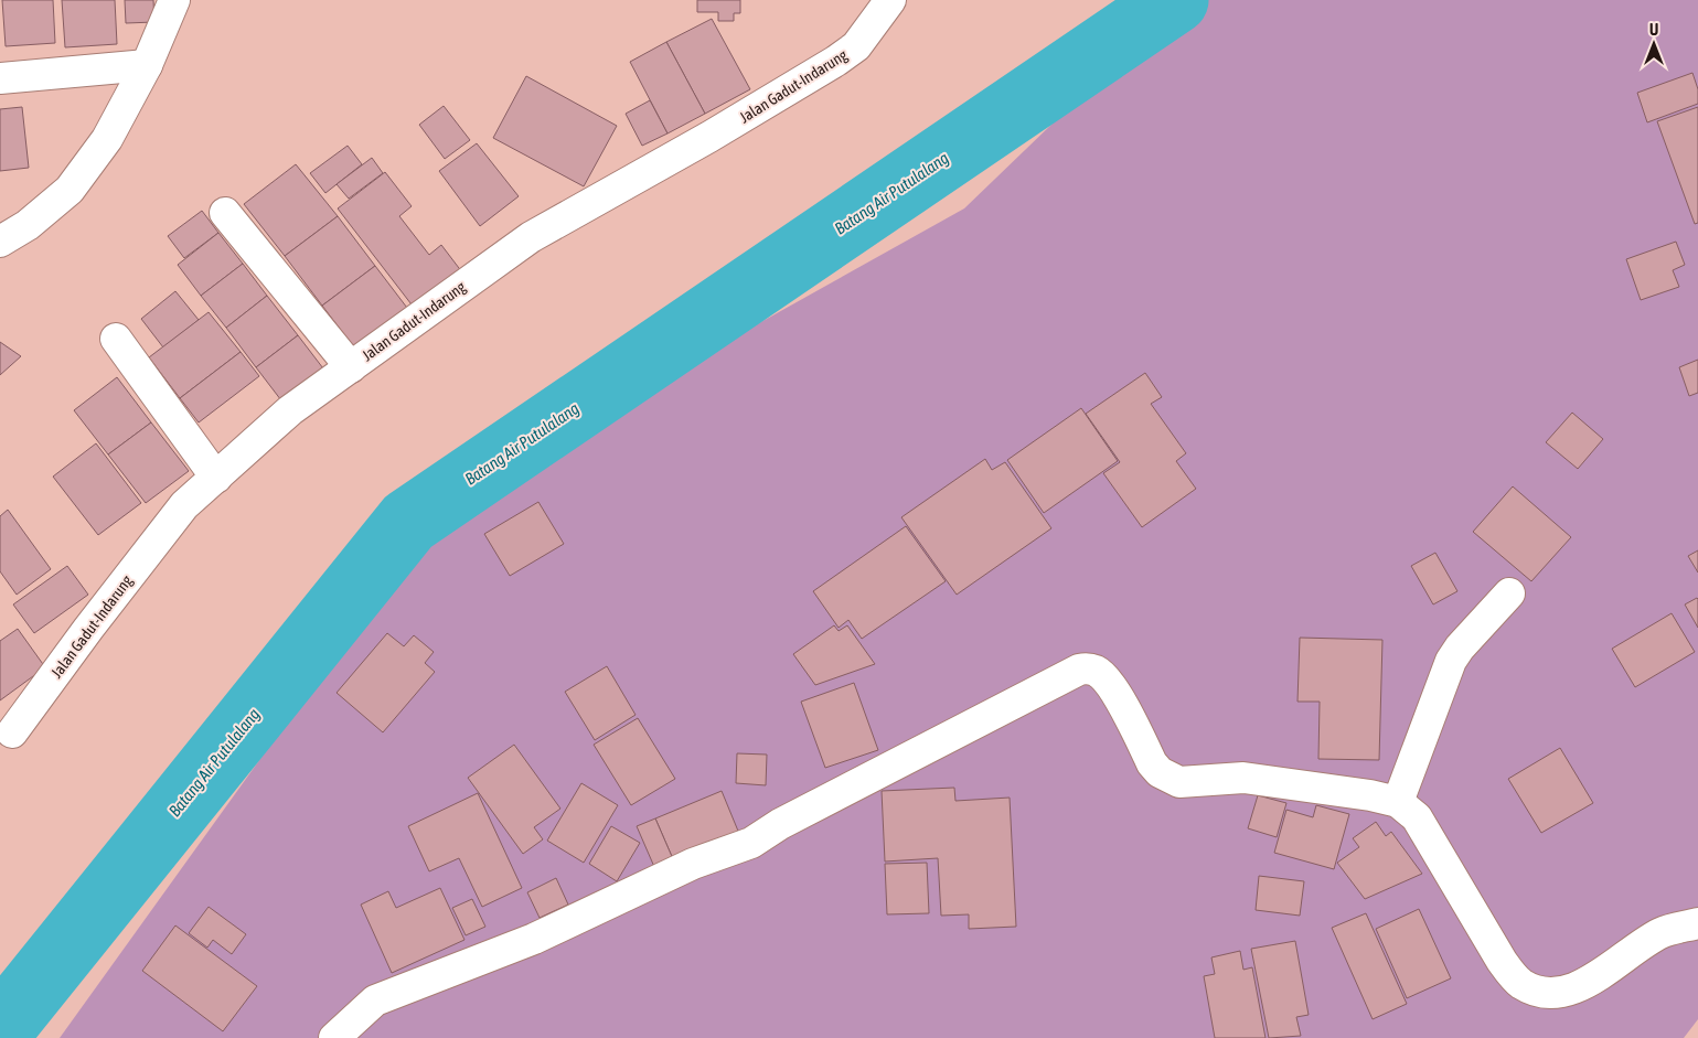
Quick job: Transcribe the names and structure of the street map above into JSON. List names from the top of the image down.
{
  "streets": {
    "street": ["Jalan Gadut-Indarung"]
  },
  "water": ["Batang Air Putulalang"],
  "north": "top"
}
